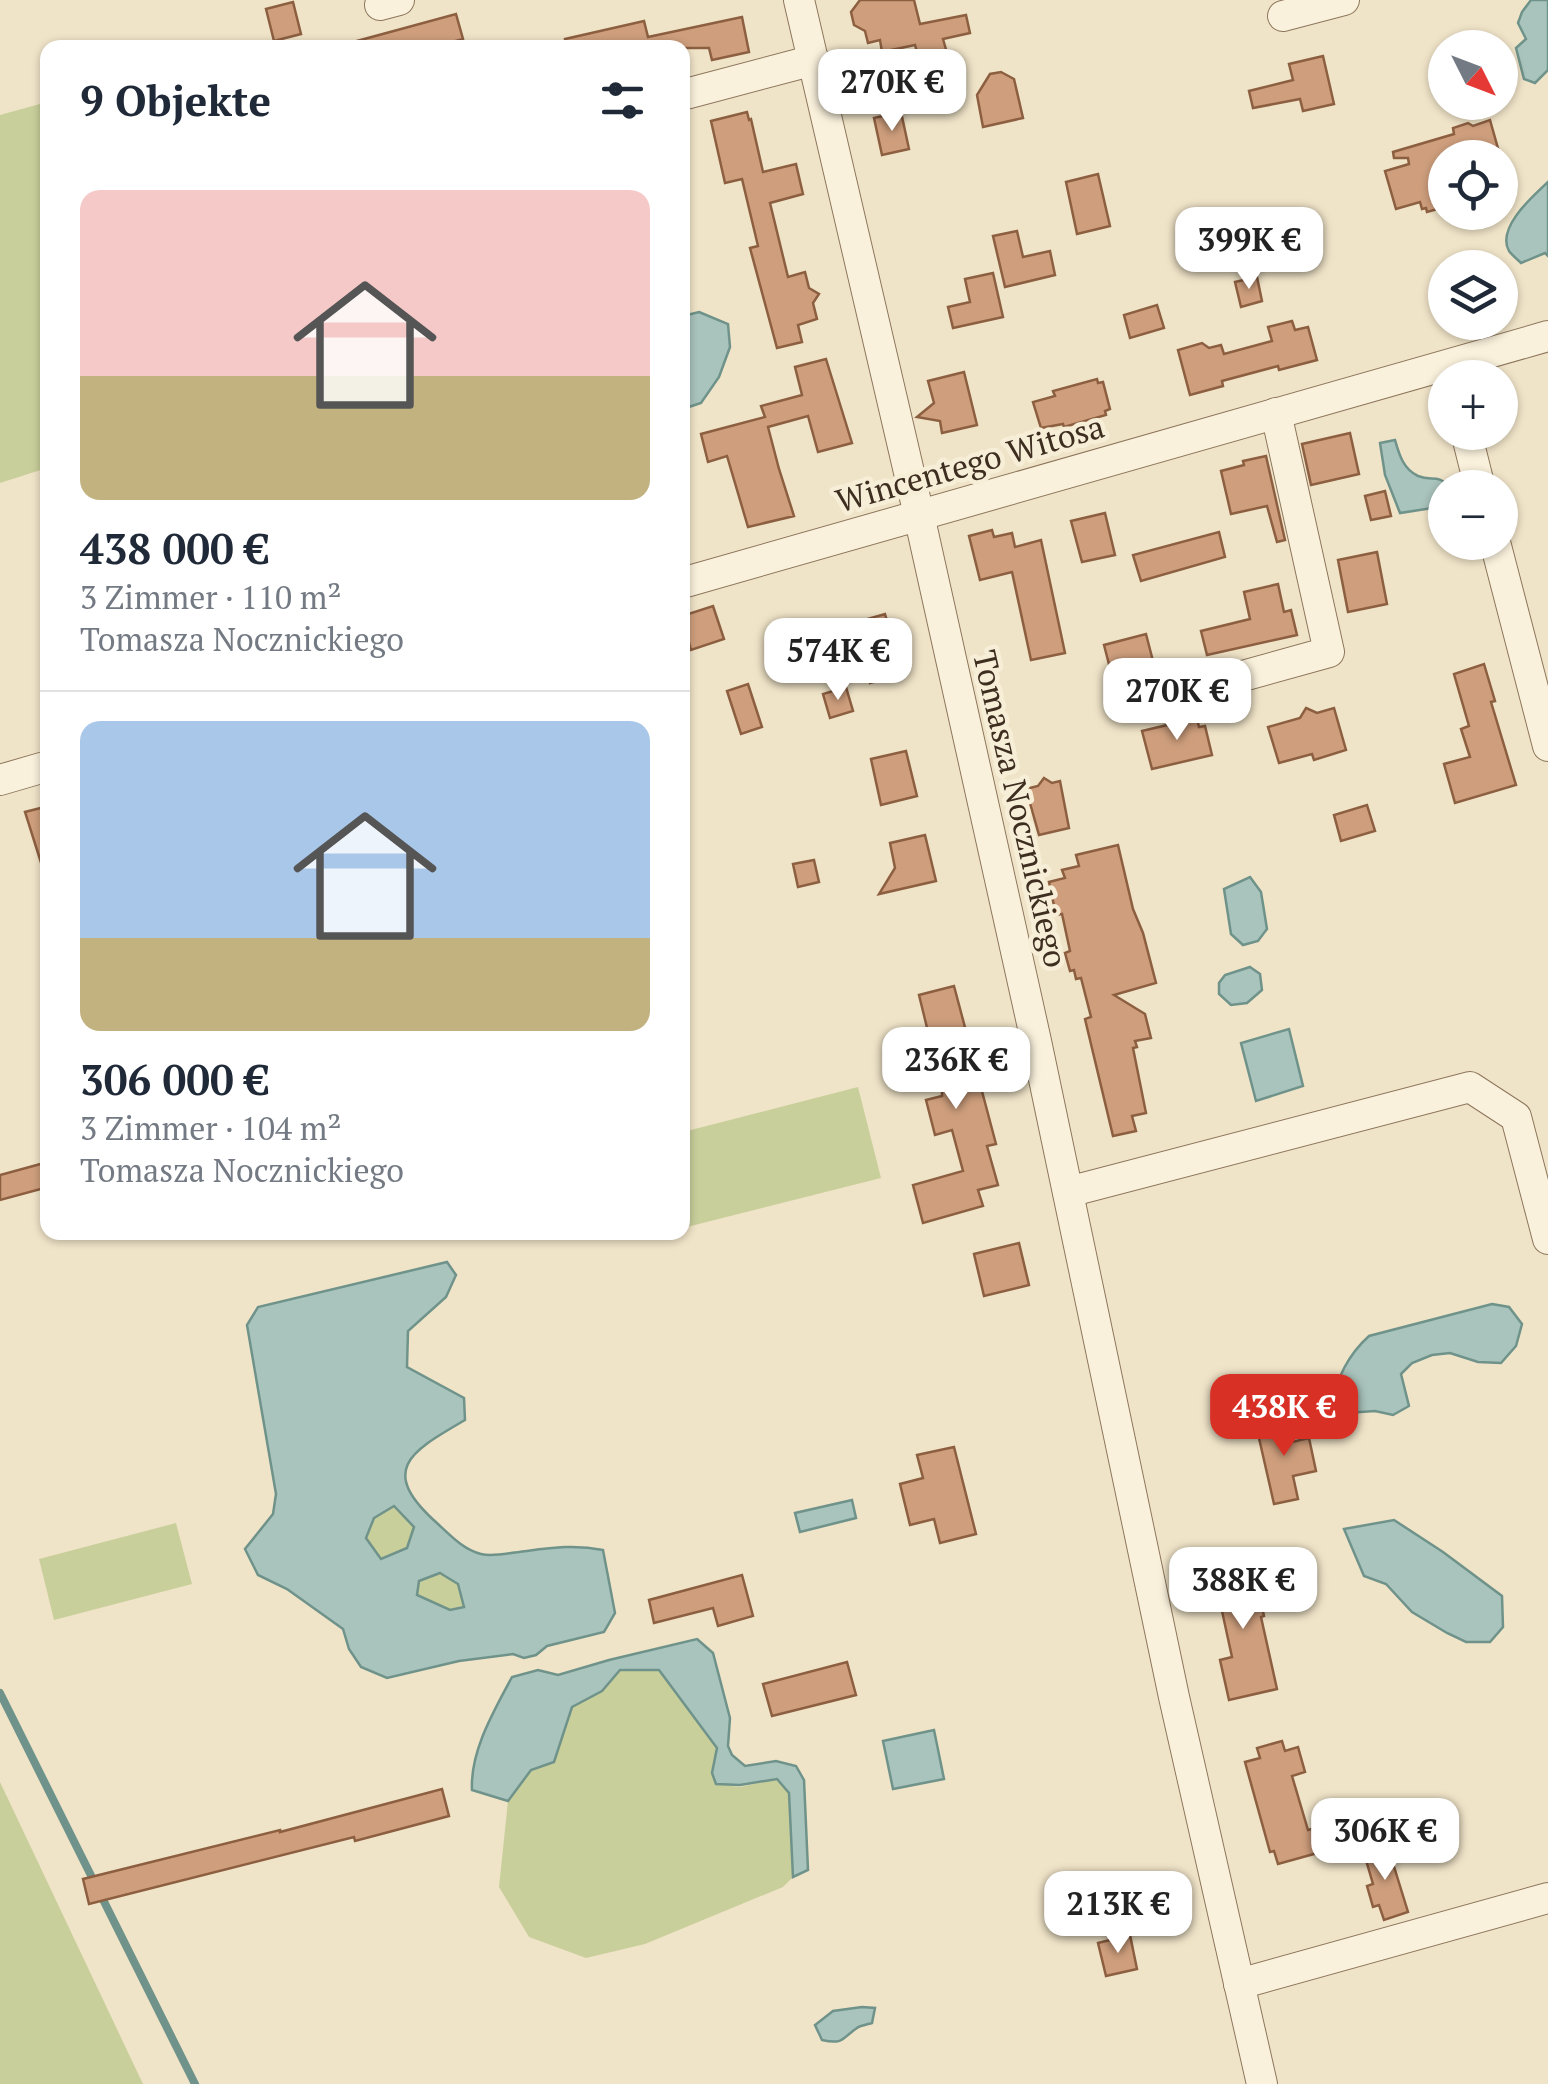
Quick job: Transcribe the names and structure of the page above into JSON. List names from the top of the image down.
{
  "streets": {
    "street": ["Wincentego Witosa", "Tomasza Nocznickiego"]
  },
  "crossings": [
    ["Wincentego Witosa", "Tomasza Nocznickiego"]
  ],
  "north": "bottom right",
  "page": {
    "map_buttons": ["+", "−"],
    "heading": "9 Objekte",
    "price": [
      "270K €",
      "399K €",
      "574K €",
      "270K €",
      "236K €",
      "438K €",
      "388K €",
      "306K €",
      "213K €"
    ],
    "list": [
      {
        "name": "438 000 €",
        "note": "3 Zimmer · 110 m² · Tomasza Nocznickiego"
      },
      {
        "name": "306 000 €",
        "note": "3 Zimmer · 104 m² · Tomasza Nocznickiego"
      }
    ]
  }
}
